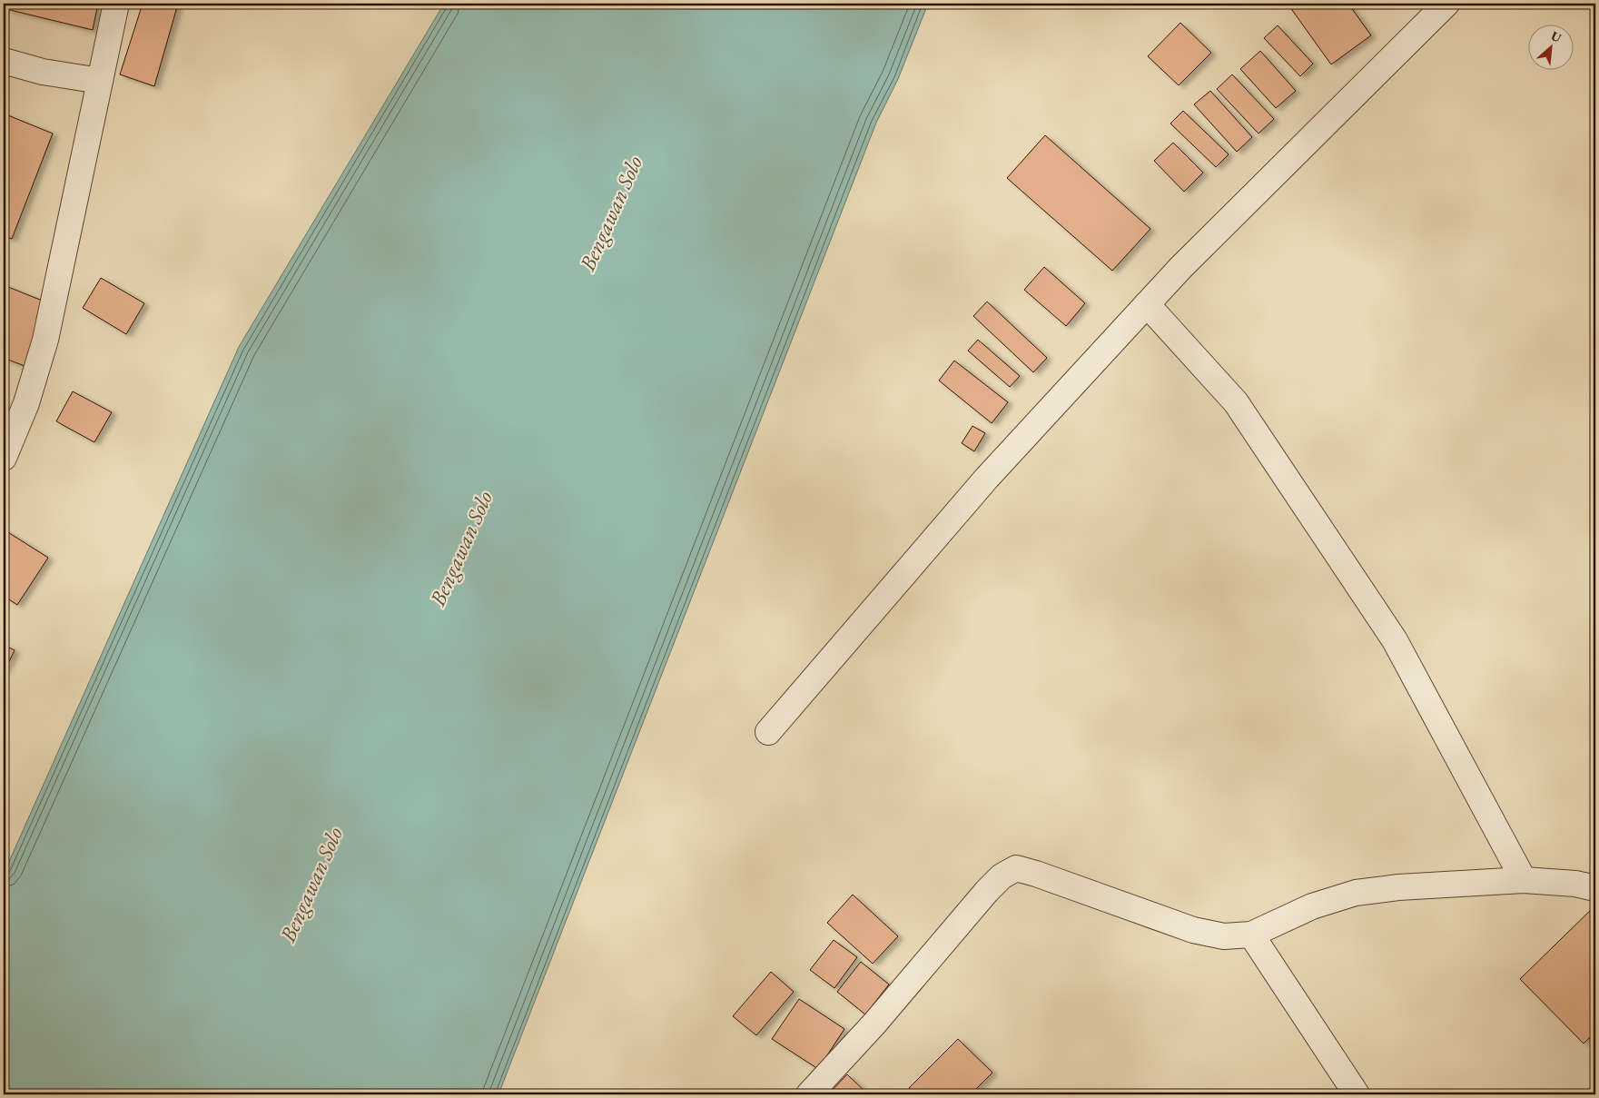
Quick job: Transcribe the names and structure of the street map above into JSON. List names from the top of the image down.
{
  "water": ["Bengawan Solo"],
  "north": "top right"
}
